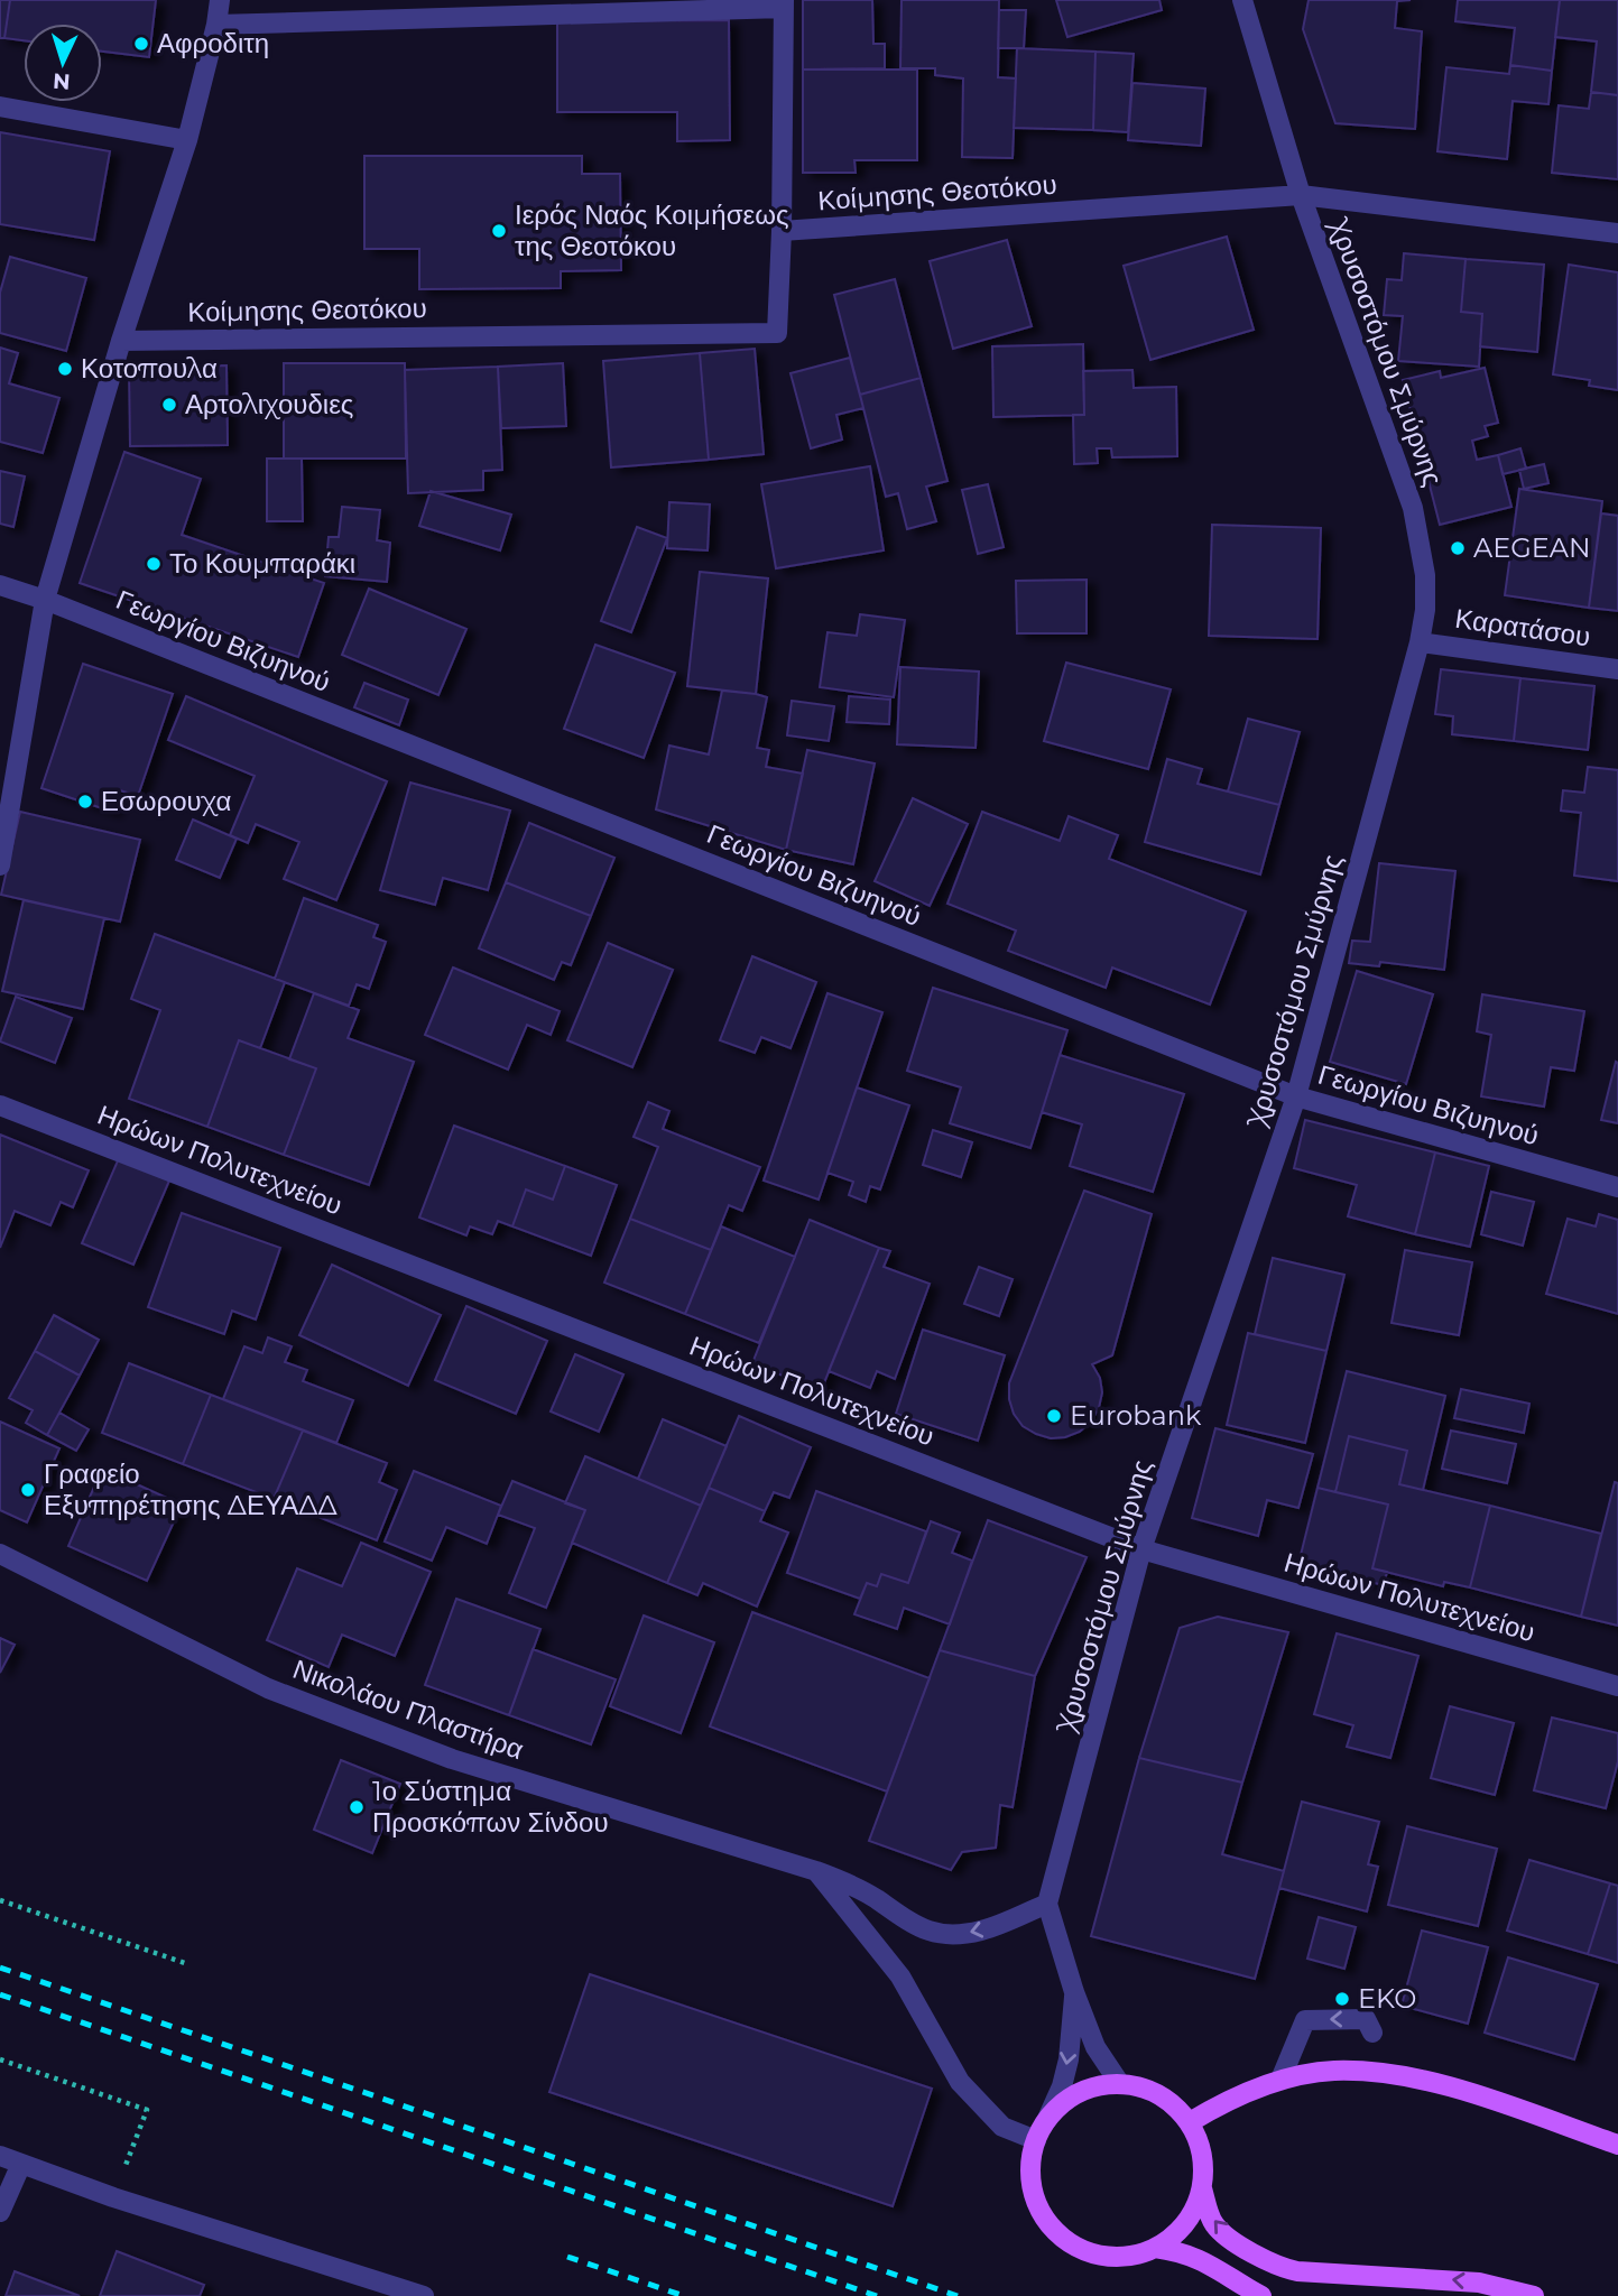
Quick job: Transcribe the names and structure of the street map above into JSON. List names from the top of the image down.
{
  "streets": {
    "street": [
      "Κοίμησης Θεοτόκου",
      "Χρυσοστόμου Σμύρνης",
      "Καρατάσου",
      "Γεωργίου Βιζυηνού",
      "Ηρώων Πολυτεχνείου",
      "Νικολάου Πλαστήρα"
    ]
  },
  "crossings": [
    ["Κοίμησης Θεοτόκου", "Χρυσοστόμου Σμύρνης"],
    ["Χρυσοστόμου Σμύρνης", "Καρατάσου"],
    ["Χρυσοστόμου Σμύρνης", "Γεωργίου Βιζυηνού"],
    ["Χρυσοστόμου Σμύρνης", "Ηρώων Πολυτεχνείου"],
    ["Χρυσοστόμου Σμύρνης", "Νικολάου Πλαστήρα"]
  ],
  "places": [
    "Αφροδιτη",
    "Ιερός Ναός Κοιμήσεως της Θεοτόκου",
    "Κοτοπουλα",
    "Αρτολιχουδιες",
    "AEGEAN",
    "Το Κουμπαράκι",
    "Εσωρουχα",
    "Eurobank",
    "Γραφείο Εξυπηρέτησης ΔΕΥΑΔΔ",
    "1ο Σύστημα Προσκόπων Σίνδου",
    "EKO"
  ],
  "north": "bottom"
}
